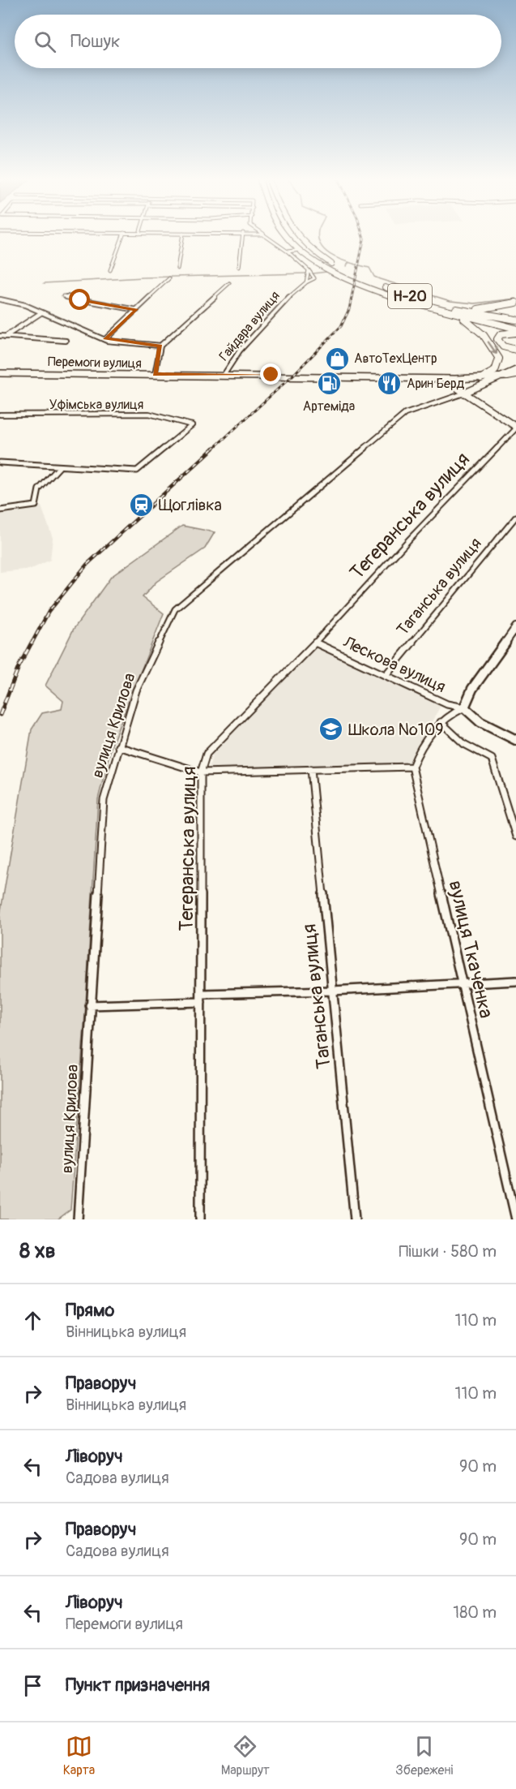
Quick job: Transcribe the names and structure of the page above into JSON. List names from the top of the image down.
{
  "streets": {
    "main road": ["Н-20", "Перемоги вулиця"],
    "street": [
      "Гайдара вулиця",
      "Уфімська вулиця",
      "Тегеранська вулиця",
      "Таганська вулиця",
      "Лескова вулиця",
      "вулиця Крилова",
      "вулиця Ткаченка"
    ]
  },
  "crossings": [
    ["Гайдара вулиця", "Перемоги вулиця"],
    ["Тегеранська вулиця", "Лескова вулиця"],
    ["Таганська вулиця", "Лескова вулиця"]
  ],
  "places": {
    "shop": ["АвтоТехЦентр"],
    "fuel station": ["Артеміда"],
    "restaurant": ["Арин Берд"],
    "station": ["Щоглівка"],
    "school or university": ["Школа №109"]
  },
  "page": {
    "search": "Пошук",
    "heading": ["8 хв", "Пішки · 580 m"],
    "list": [
      ["Прямо", "Вінницька вулиця", "110 m"],
      ["Праворуч", "Вінницька вулиця", "110 m"],
      ["Ліворуч", "Садова вулиця", "90 m"],
      ["Праворуч", "Садова вулиця", "90 m"],
      ["Ліворуч", "Перемоги вулиця", "180 m"],
      "Пункт призначення"
    ],
    "nav": ["Карта", "Маршрут", "Збережені"]
  }
}
